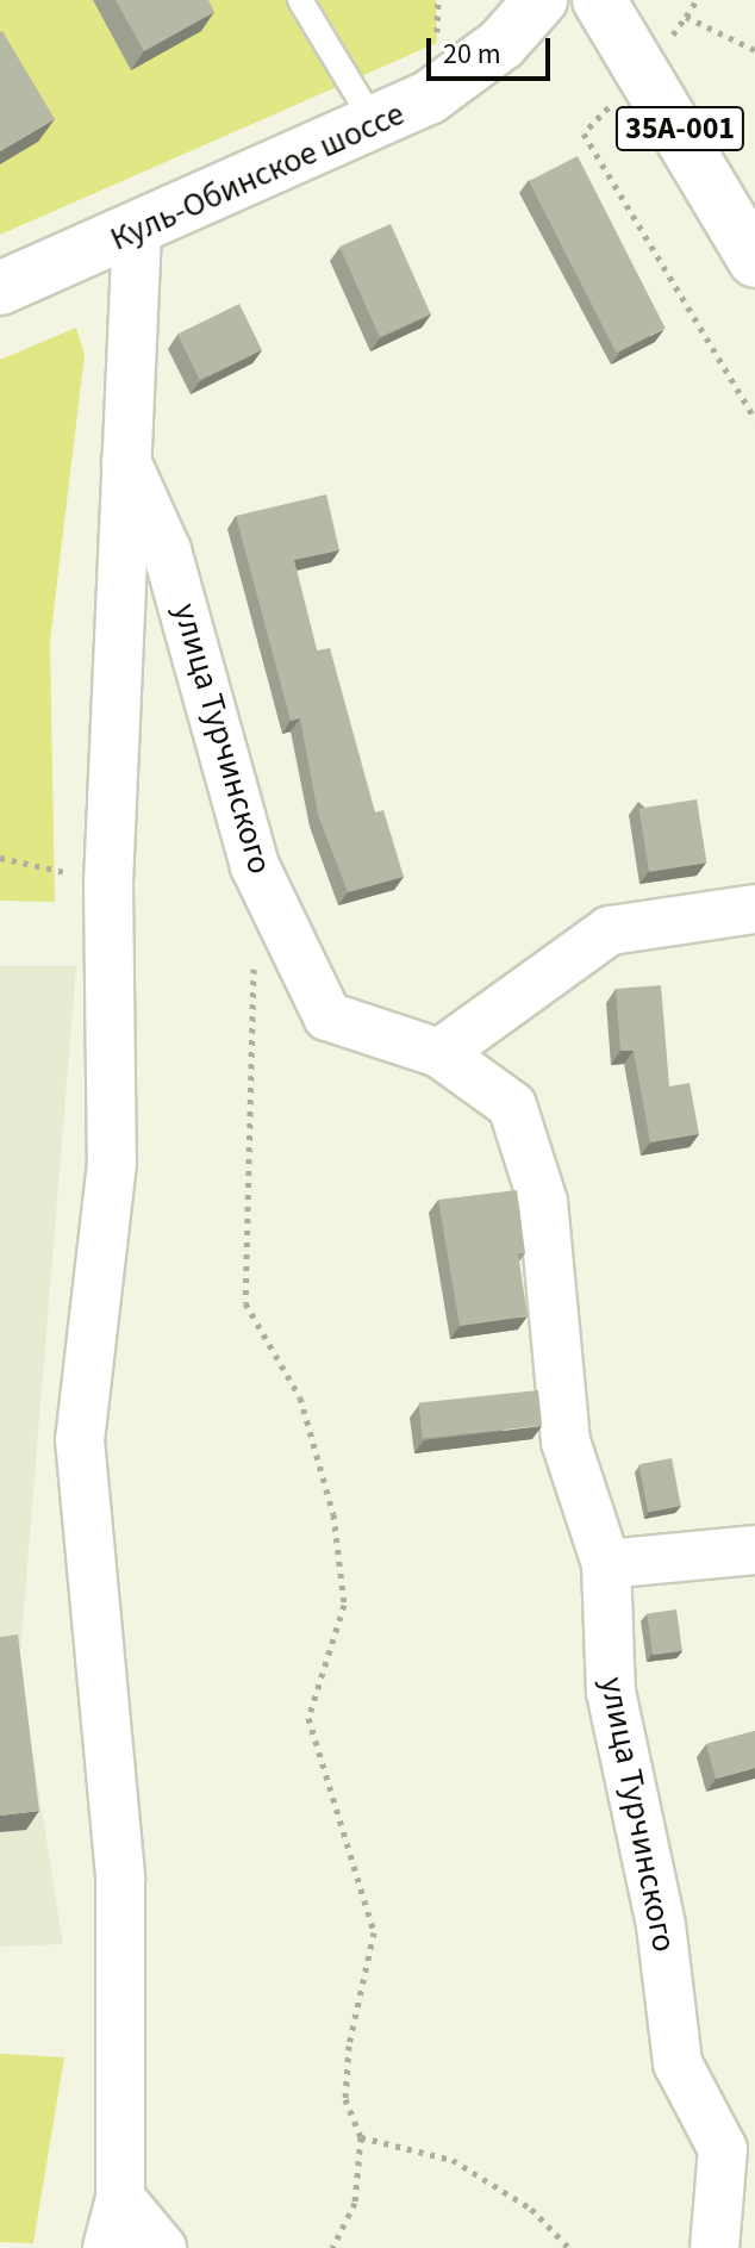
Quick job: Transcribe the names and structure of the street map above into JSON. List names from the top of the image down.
{
  "streets": {
    "main road": ["35А-001", "Куль-Обинское шоссе"],
    "street": ["улица Турчинского"]
  },
  "crossings": [
    ["Куль-Обинское шоссе", "улица Турчинского"]
  ],
  "scale_bar": "20 m"
}
